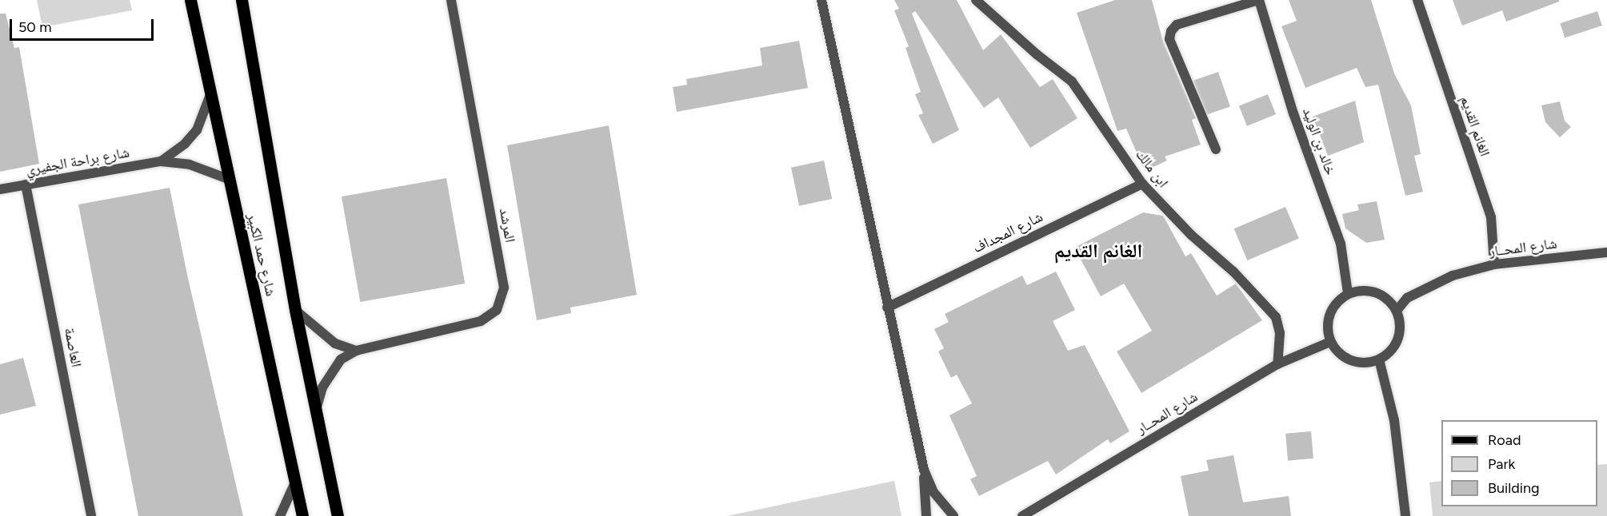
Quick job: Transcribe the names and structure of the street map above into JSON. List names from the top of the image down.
{
  "streets": {
    "main road": ["شارع حمد الكبير"],
    "street": [
      "الغانم القديم",
      "خالد بن الوليد",
      "شارع براحة الجفيري",
      "ابن مالك",
      "المرشد",
      "شارع المجداف",
      "شارع المحــار",
      "العاصمة"
    ]
  },
  "crossings": [
    ["الغانم القديم", "شارع المحــار"],
    ["خالد بن الوليد", "شارع المحــار"],
    ["شارع براحة الجفيري", "شارع حمد الكبير"],
    ["شارع براحة الجفيري", "العاصمة"],
    ["ابن مالك", "شارع المجداف"],
    ["ابن مالك", "شارع المحــار"],
    ["المرشد", "شارع حمد الكبير"]
  ],
  "districts": ["الغانم القديم"],
  "legend": ["Road", "Park", "Building"],
  "scale_bar": "50 m"
}
